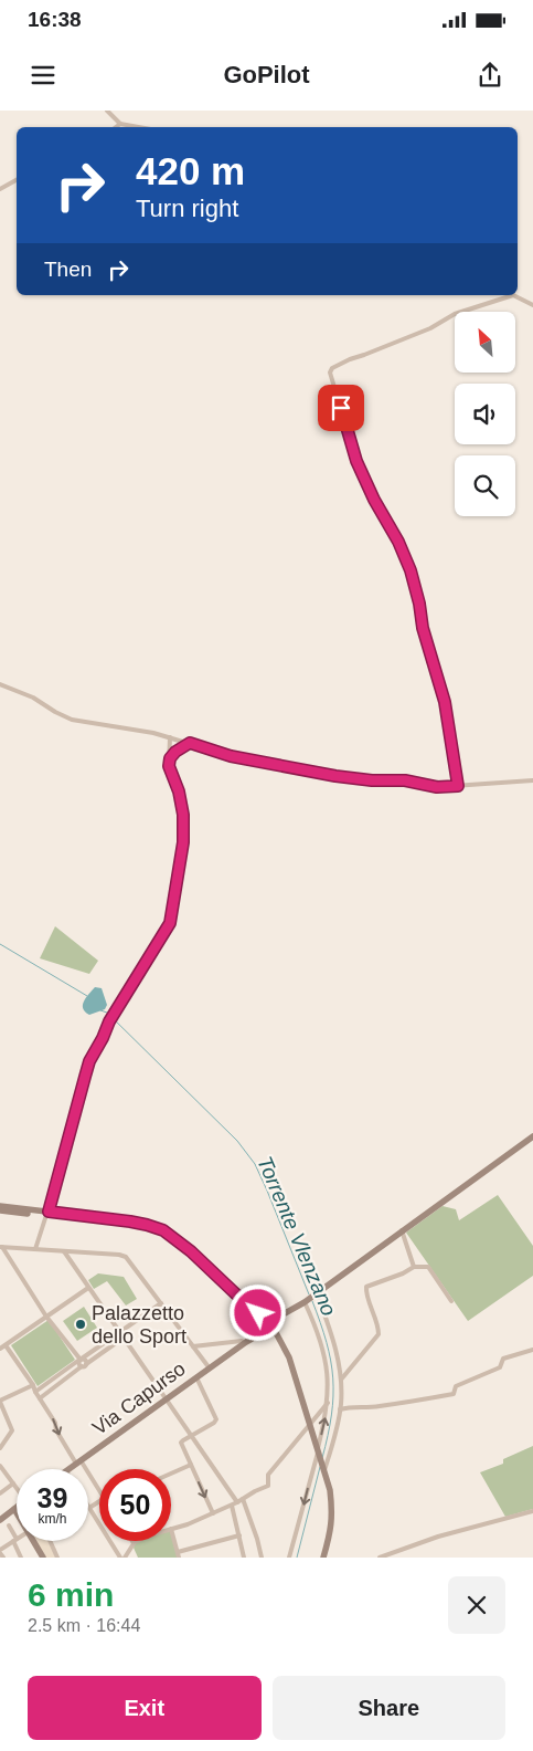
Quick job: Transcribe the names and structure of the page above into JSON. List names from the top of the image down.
{
  "streets": {
    "street": ["Via Capurso"]
  },
  "water": ["Torrente Vlenzano"],
  "places": ["Palazzetto dello Sport"],
  "north": "top left",
  "page": {
    "status": "16:38",
    "header": "GoPilot",
    "turn": ["420 m", "Turn right"],
    "then": "Then",
    "speed": "39 km/h",
    "limit": "50",
    "heading": ["6 min", "2.5 km · 16:44"],
    "buttons": ["Exit", "Share"]
  }
}
